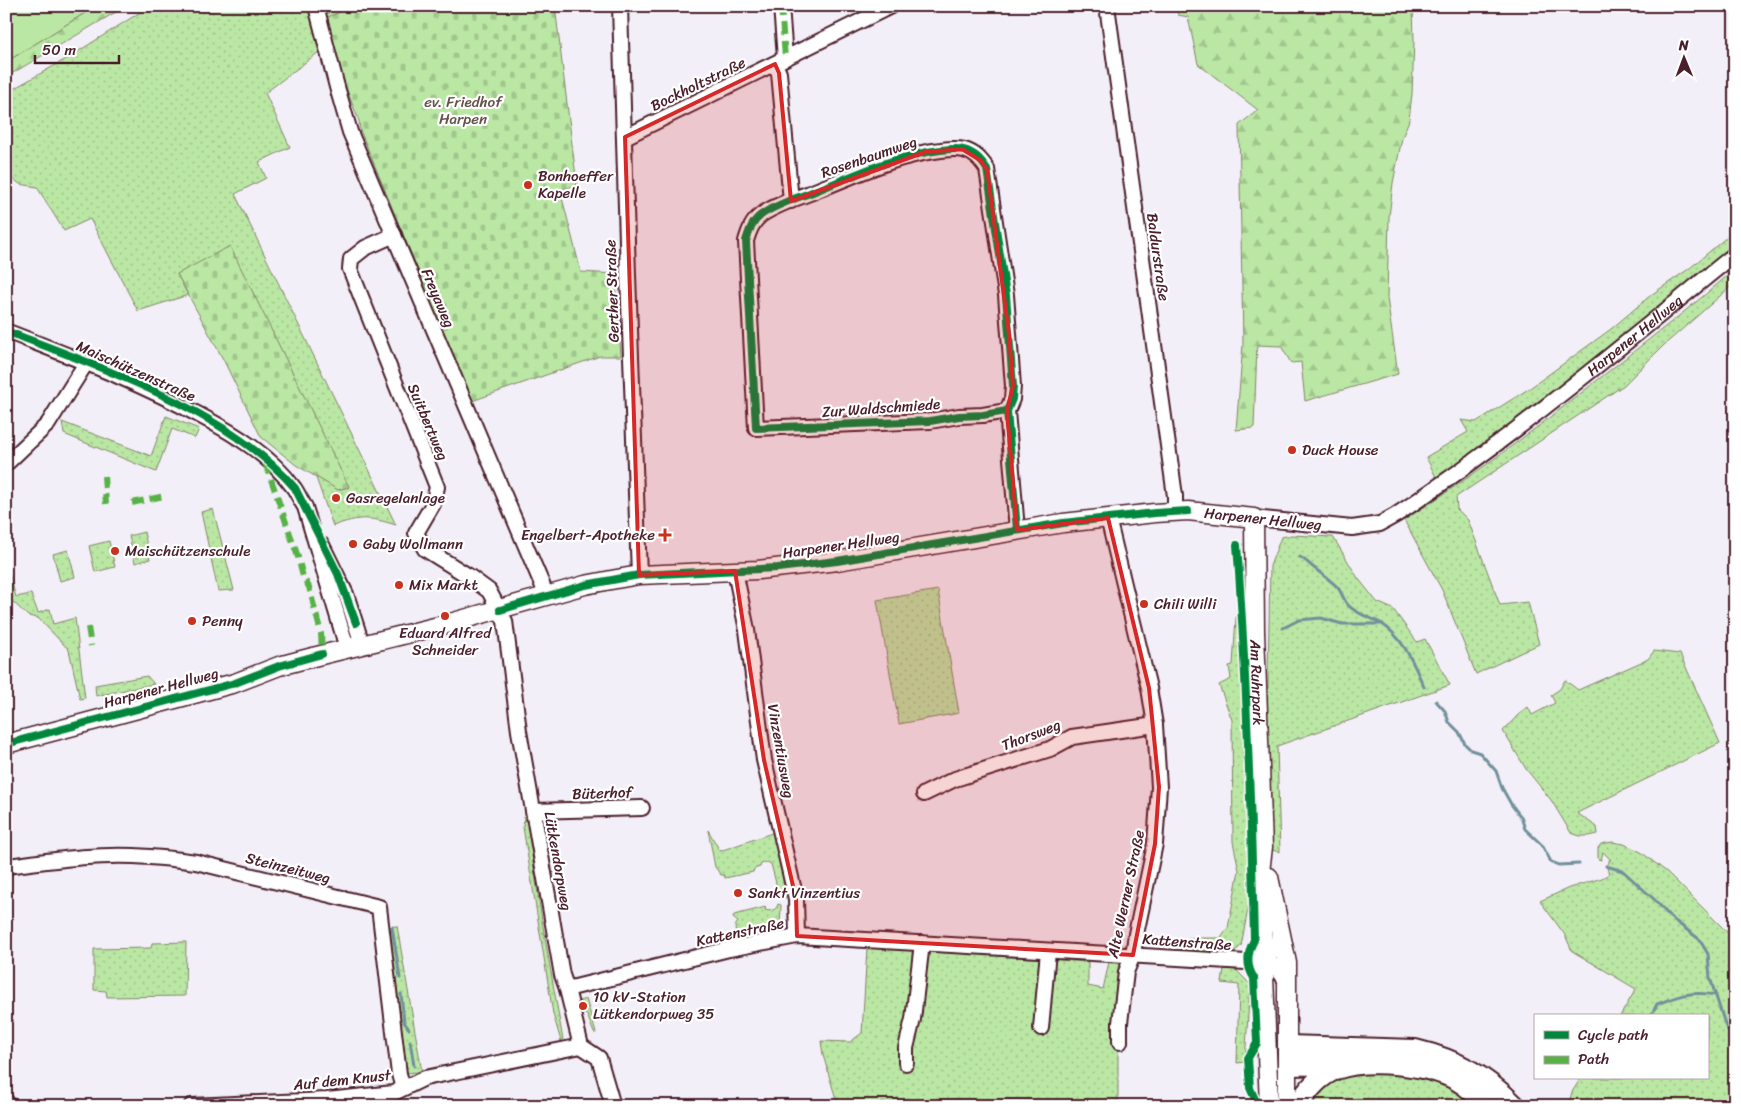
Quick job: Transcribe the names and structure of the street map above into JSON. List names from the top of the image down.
{
  "streets": {
    "main road": ["Harpener Hellweg", "Am Ruhrpark"],
    "street": [
      "Bockholtstraße",
      "Rosenbaumweg",
      "Baldurstraße",
      "Gerther Straße",
      "Freyaweg",
      "Maischützenstraße",
      "Zur Waldschmiede",
      "Suitbertweg",
      "Thorsweg",
      "Vinzentiusweg",
      "Büterhof",
      "Lütkendorpweg",
      "Steinzeitweg",
      "Alte Werner Straße",
      "Kattenstraße",
      "Auf dem Knust"
    ]
  },
  "crossings": [
    ["Bockholtstraße", "Gerther Straße"],
    ["Rosenbaumweg", "Harpener Hellweg"],
    ["Rosenbaumweg", "Zur Waldschmiede"],
    ["Baldurstraße", "Harpener Hellweg"],
    ["Gerther Straße", "Harpener Hellweg"],
    ["Freyaweg", "Harpener Hellweg"],
    ["Freyaweg", "Suitbertweg"],
    ["Harpener Hellweg", "Maischützenstraße"],
    ["Harpener Hellweg", "Suitbertweg"],
    ["Harpener Hellweg", "Am Ruhrpark"],
    ["Harpener Hellweg", "Vinzentiusweg"],
    ["Harpener Hellweg", "Lütkendorpweg"],
    ["Harpener Hellweg", "Alte Werner Straße"],
    ["Suitbertweg", "Lütkendorpweg"],
    ["Am Ruhrpark", "Kattenstraße"],
    ["Thorsweg", "Alte Werner Straße"],
    ["Vinzentiusweg", "Kattenstraße"],
    ["Büterhof", "Lütkendorpweg"],
    ["Lütkendorpweg", "Kattenstraße"],
    ["Lütkendorpweg", "Auf dem Knust"],
    ["Steinzeitweg", "Auf dem Knust"],
    ["Alte Werner Straße", "Kattenstraße"]
  ],
  "parks": ["ev. Friedhof Harpen"],
  "places": {
    "other": [
      "Bonhoeffer Kapelle",
      "Duck House",
      "Gasregelanlage",
      "Gaby Wollmann",
      "Maischützenschule",
      "Mix Markt",
      "Chili Willi",
      "Eduard Alfred Schneider",
      "Penny",
      "Sankt Vinzentius",
      "10 kV-Station Lütkendorpweg 35"
    ],
    "health": ["Engelbert-Apotheke"]
  },
  "legend": ["Cycle path", "Path"],
  "scale_bar": "50 m",
  "north": "top"
}
